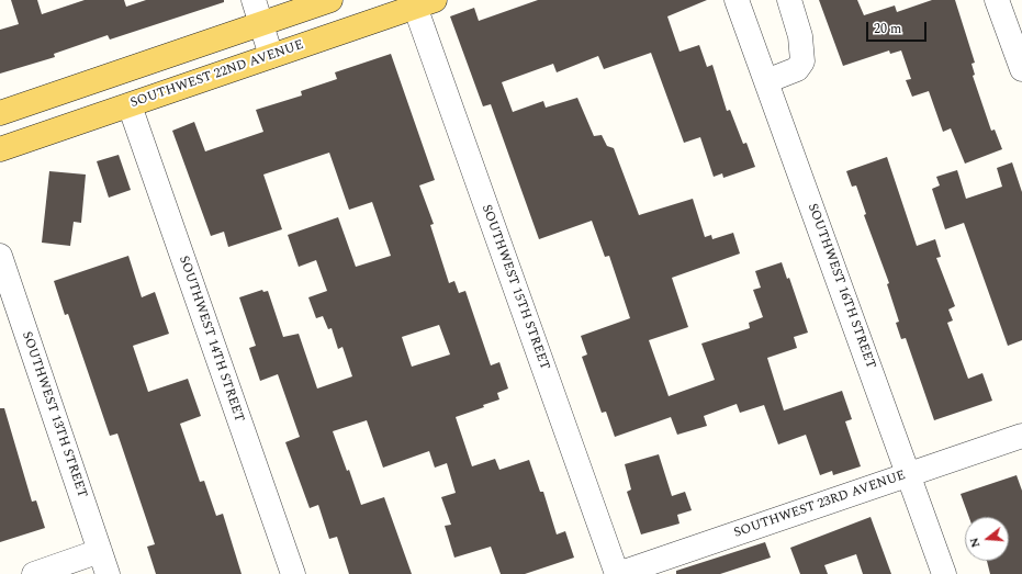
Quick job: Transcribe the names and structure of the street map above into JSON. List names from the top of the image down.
{
  "streets": {
    "main road": ["SOUTHWEST 22ND AVENUE"],
    "street": [
      "SOUTHWEST 16TH STREET",
      "SOUTHWEST 15TH STREET",
      "SOUTHWEST 14TH STREET",
      "SOUTHWEST 13TH STREET",
      "SOUTHWEST 23RD AVENUE"
    ]
  },
  "crossings": [
    ["SOUTHWEST 22ND AVENUE", "SOUTHWEST 15TH STREET"],
    ["SOUTHWEST 22ND AVENUE", "SOUTHWEST 14TH STREET"],
    ["SOUTHWEST 16TH STREET", "SOUTHWEST 23RD AVENUE"],
    ["SOUTHWEST 15TH STREET", "SOUTHWEST 23RD AVENUE"]
  ],
  "scale_bar": "20 m",
  "north": "left"
}
